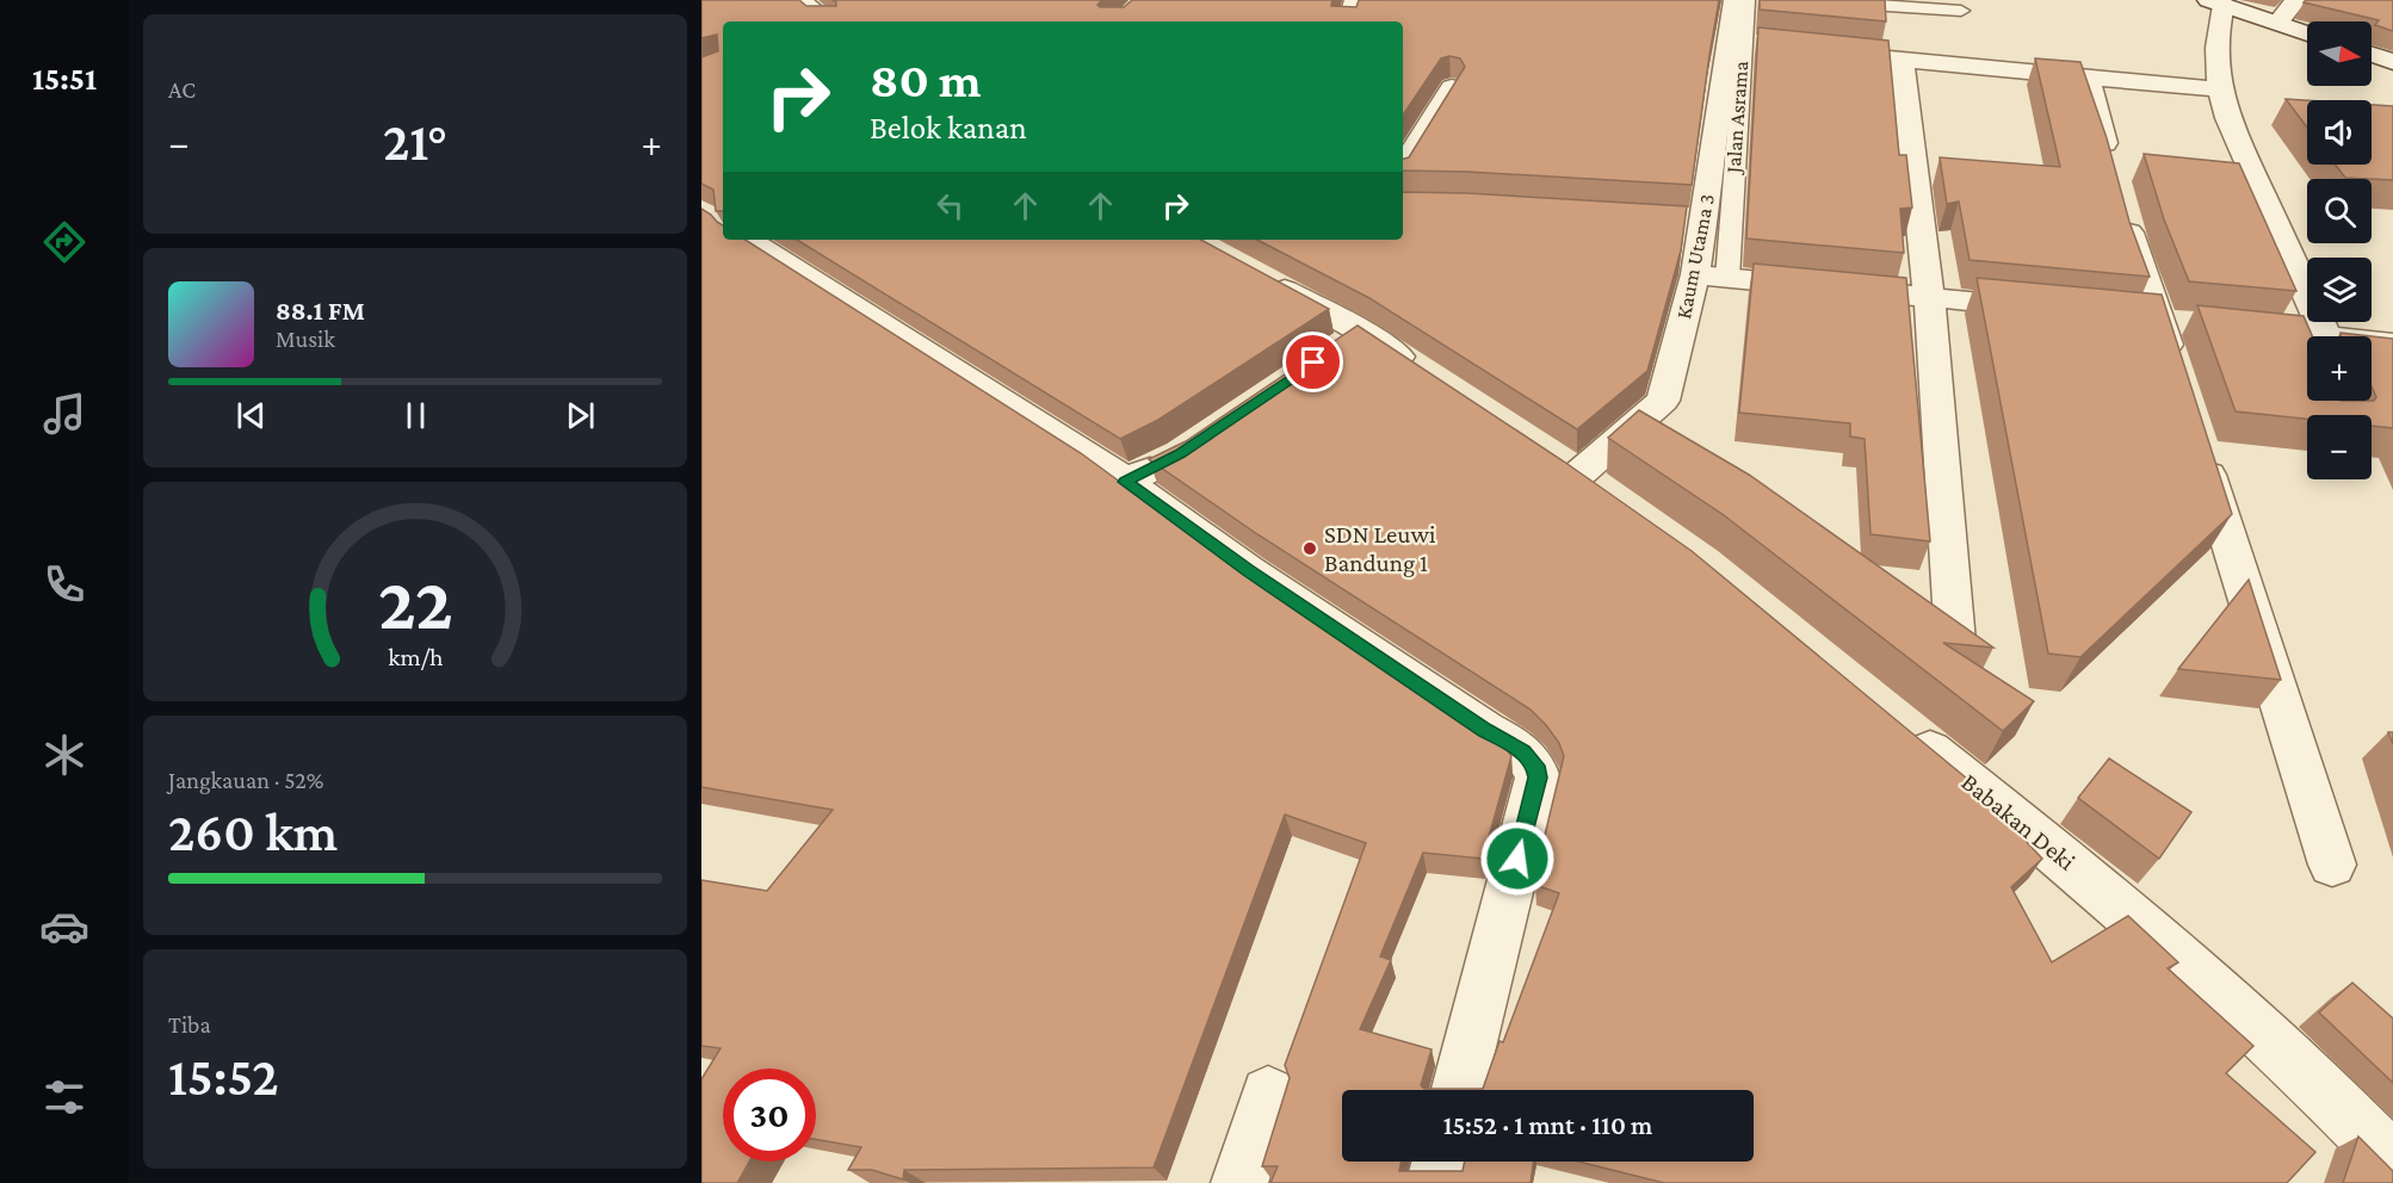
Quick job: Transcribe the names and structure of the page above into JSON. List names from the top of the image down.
{
  "streets": {
    "street": ["Kaum Utama 3", "Babakan Deki"],
    "lane": ["Jalan Asrama"]
  },
  "crossings": [
    ["Jalan Asrama", "Kaum Utama 3"]
  ],
  "places": ["SDN Leuwi Bandung 1"],
  "north": "right",
  "page": {
    "tabs": "15:51",
    "tile": [
      "AC",
      ["Jangkauan · 52%", "260 km"],
      ["Tiba", "15:52"]
    ],
    "map_buttons": ["+", "−"],
    "turn": ["80 m", "Belok kanan"],
    "heat": ["−", "21°", "+"],
    "song": ["88.1 FM", "Musik"],
    "limit": "30",
    "trip": "15:52 · 1 mnt · 110 m",
    "gauge": ["22", "km/h"]
  }
}
